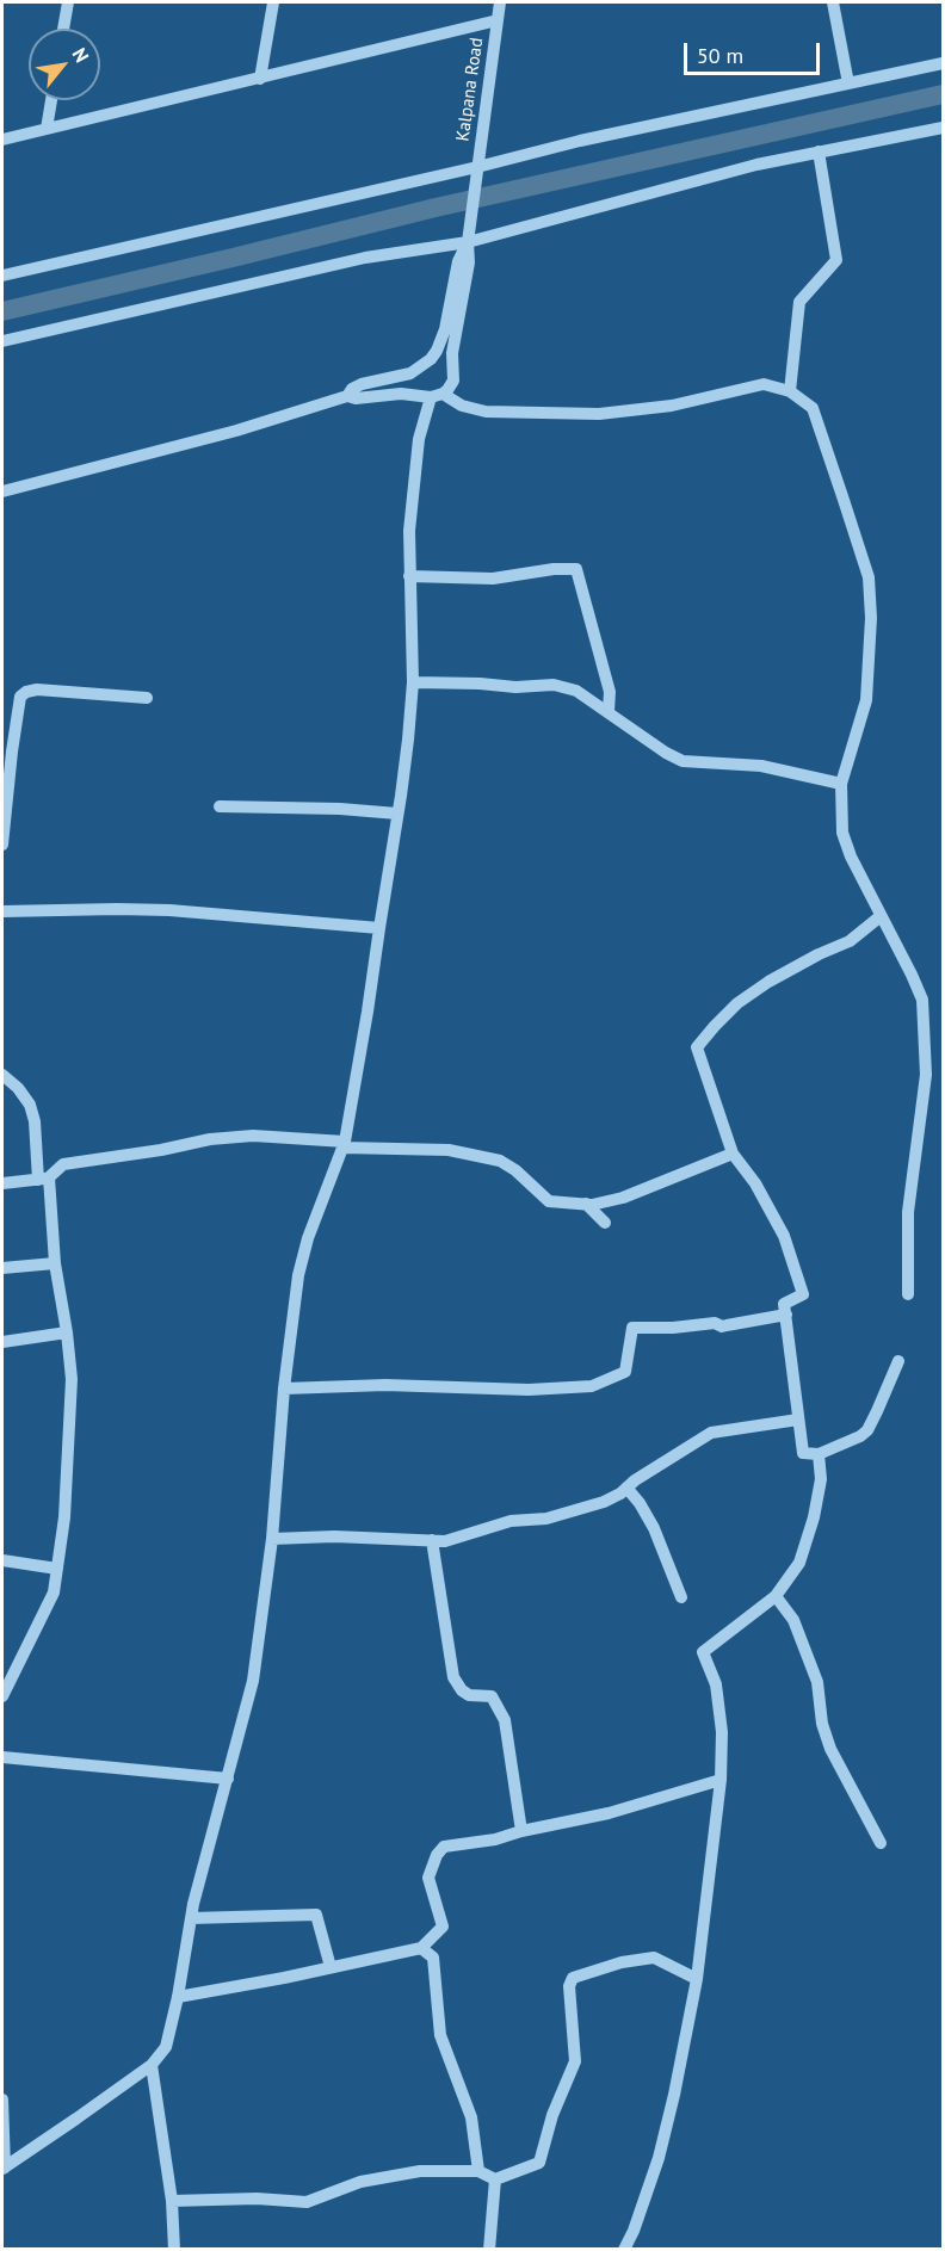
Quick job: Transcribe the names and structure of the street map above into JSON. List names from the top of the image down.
{
  "streets": {
    "street": ["Kalpana Road"]
  },
  "scale_bar": "50 m",
  "north": "top right"
}
